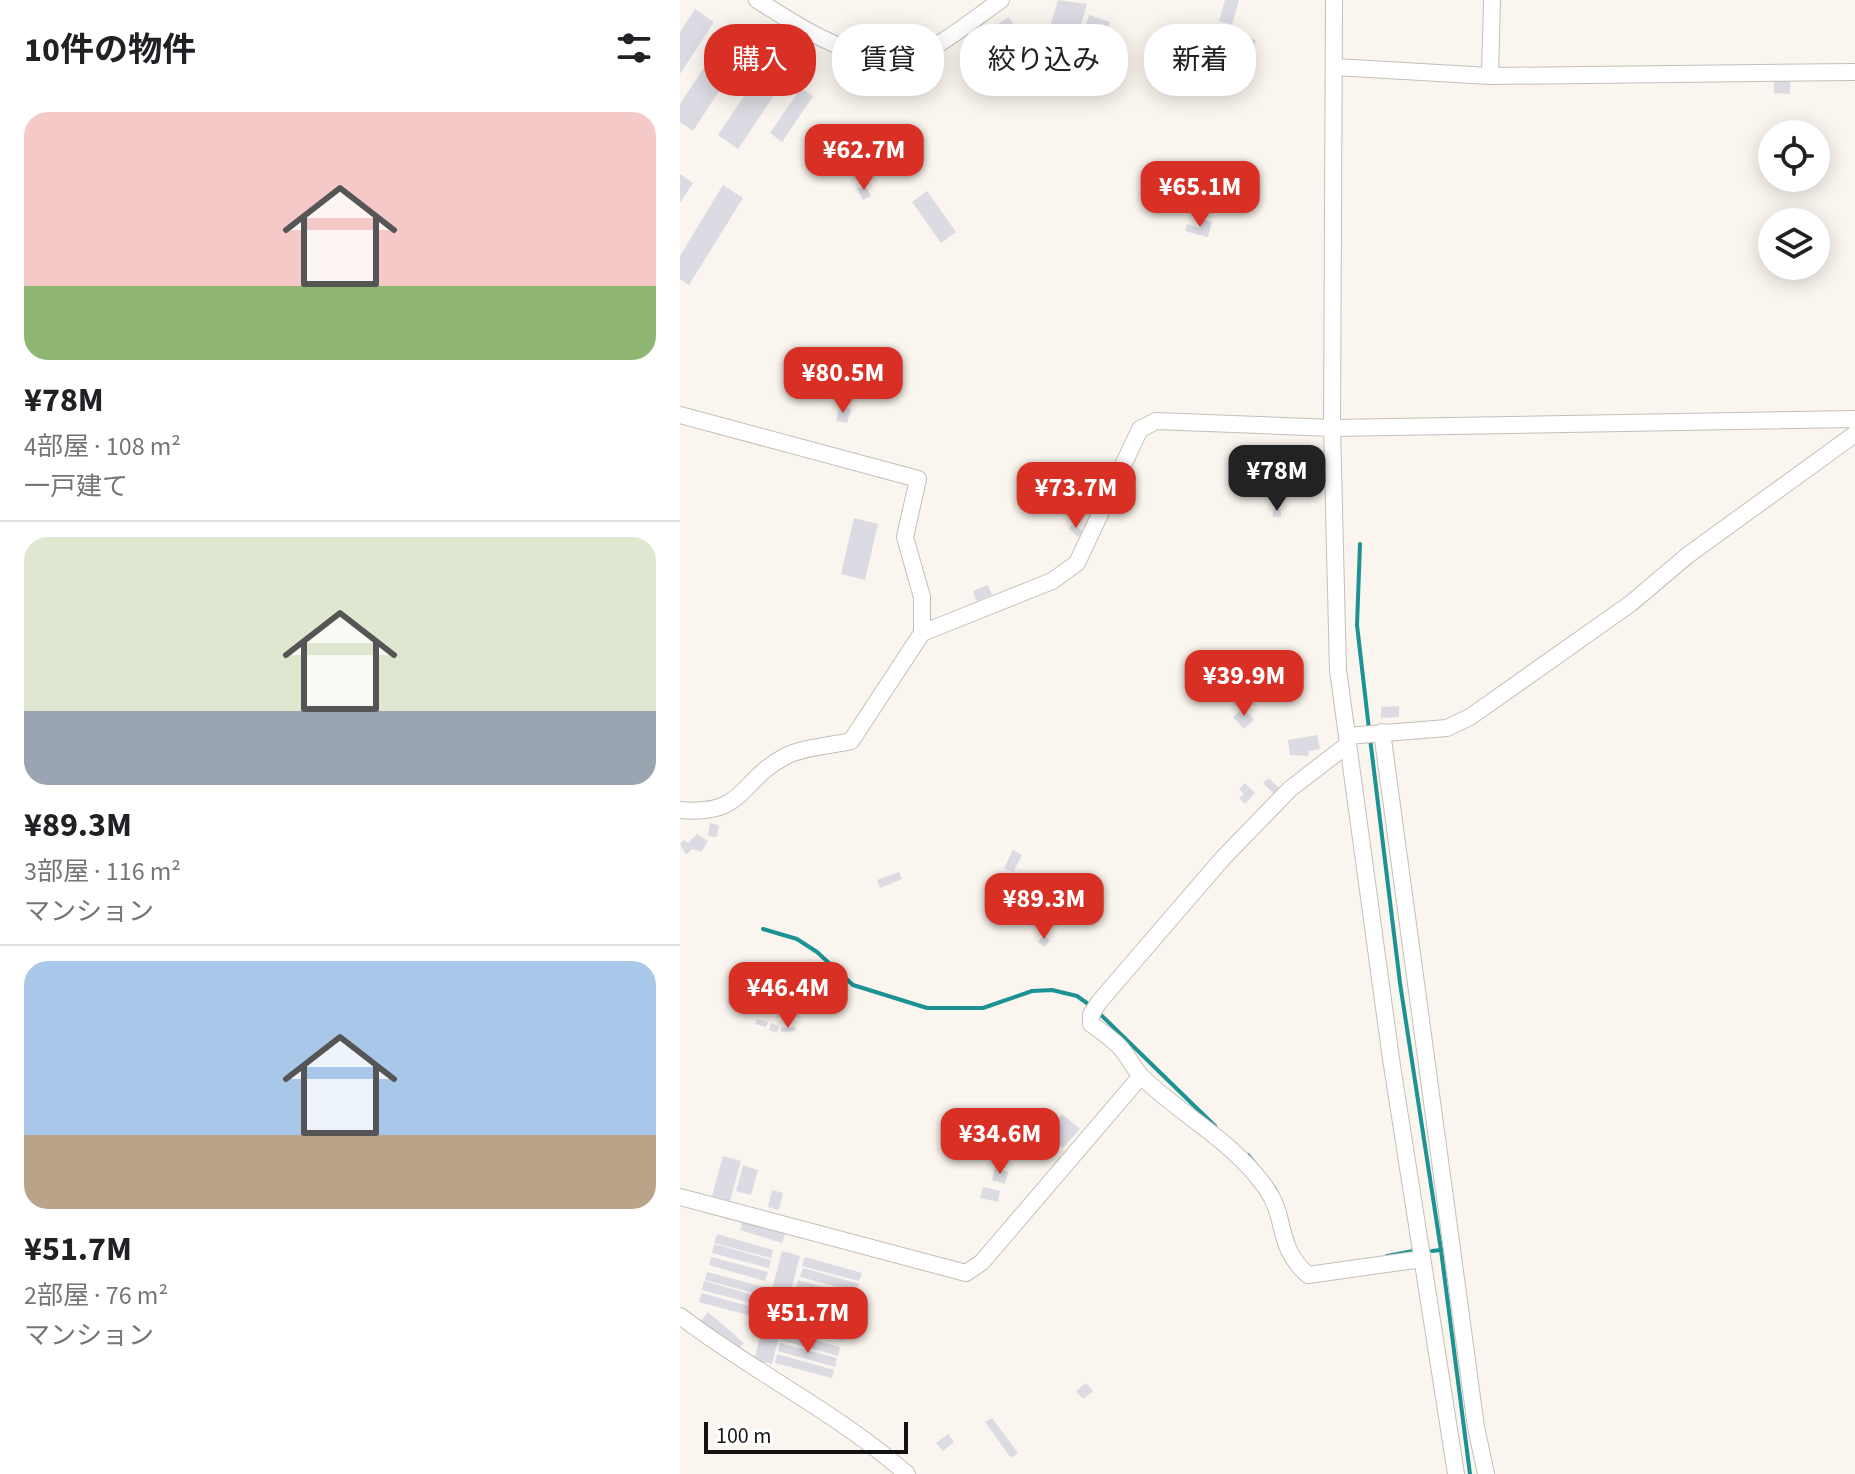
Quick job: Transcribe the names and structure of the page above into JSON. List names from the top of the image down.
{
  "scale_bar": "100 m",
  "page": {
    "heading": "10件の物件",
    "chip": [
      "購入",
      "賃貸",
      "絞り込み",
      "新着"
    ],
    "list": [
      {
        "name": "¥78M",
        "note": "4部屋 · 108 m² · 一戸建て"
      },
      {
        "name": "¥89.3M",
        "note": "3部屋 · 116 m² · マンション"
      },
      {
        "name": "¥51.7M",
        "note": "2部屋 · 76 m² · マンション"
      }
    ],
    "price": [
      "¥62.7M",
      "¥65.1M",
      "¥80.5M",
      "¥78M",
      "¥73.7M",
      "¥39.9M",
      "¥89.3M",
      "¥46.4M",
      "¥34.6M",
      "¥51.7M"
    ],
    "scale": "100 m"
  }
}
